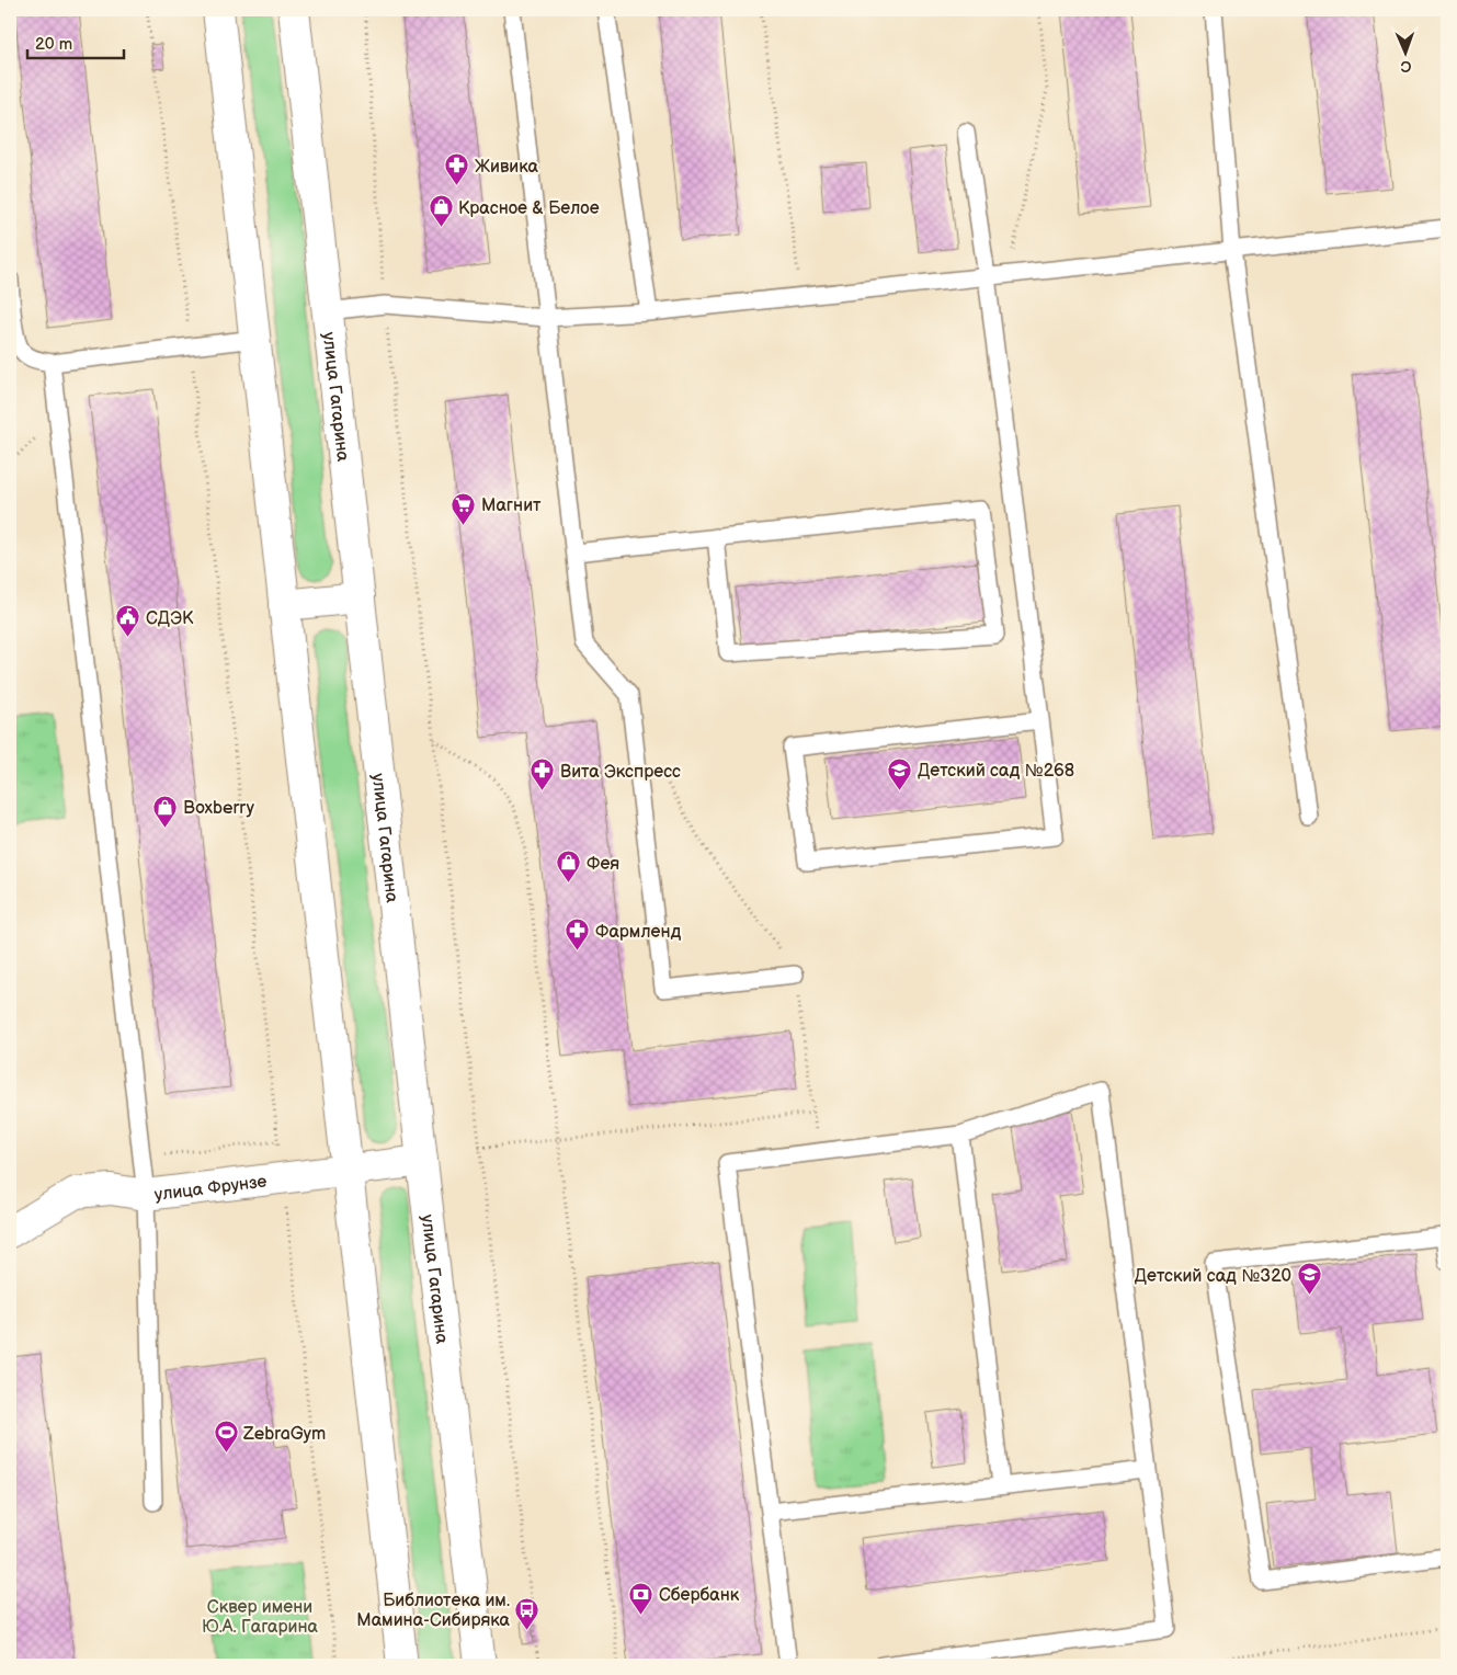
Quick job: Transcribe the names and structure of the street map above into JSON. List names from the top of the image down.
{
  "streets": {
    "main road": ["улица Гагарина", "улица Фрунзе"]
  },
  "crossings": [
    ["улица Гагарина", "улица Фрунзе"]
  ],
  "parks": ["Сквер имени Ю.А. Гагарина"],
  "places": {
    "pharmacy": ["Живика", "Вита Экспресс", "Фармленд"],
    "shop": ["Красное & Белое", "Boxberry", "Фея"],
    "supermarket": ["Магнит"],
    "public building": ["СДЭК"],
    "school or university": ["Детский сад №268", "Детский сад №320"],
    "sports": ["ZebraGym"],
    "bank": ["Сбербанк"],
    "bus stop": ["Библиотека им. Мамина-Сибиряка"]
  },
  "scale_bar": "20 m",
  "north": "bottom"
}
